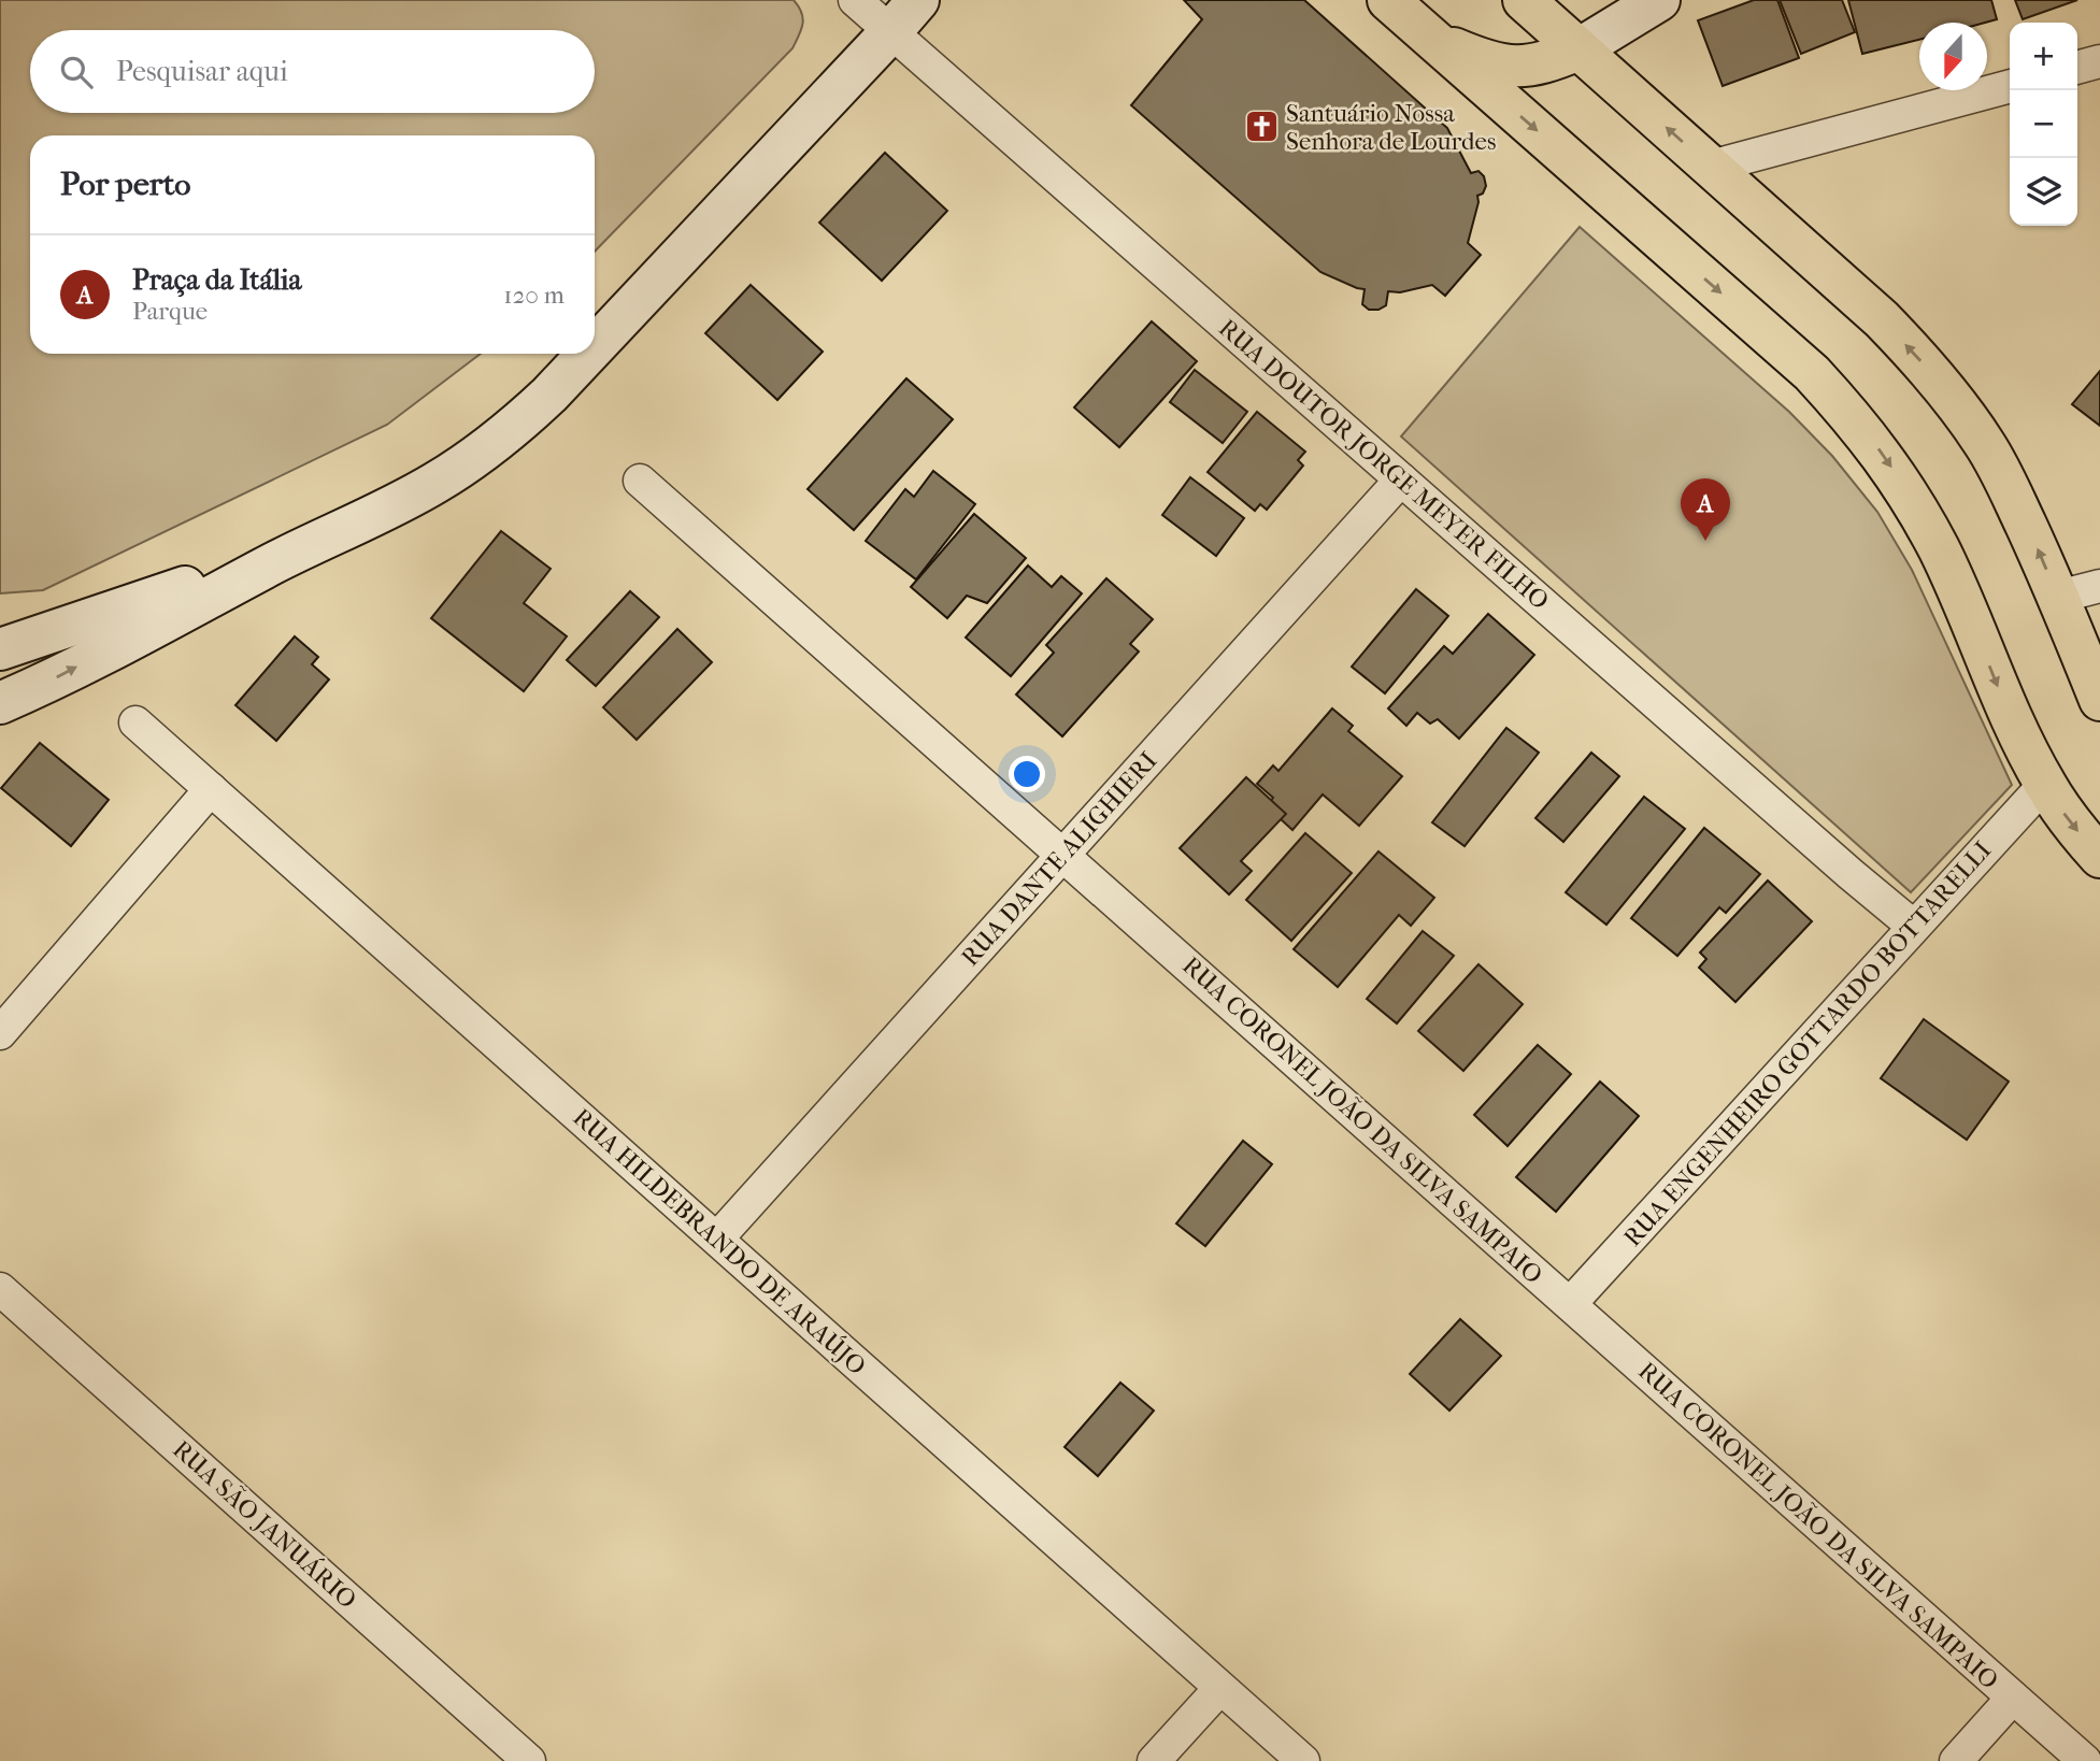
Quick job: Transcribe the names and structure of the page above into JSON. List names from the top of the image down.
{
  "streets": {
    "street": [
      "RUA DOUTOR JORGE MEYER FILHO",
      "RUA DANTE ALIGHIERI",
      "RUA ENGENHEIRO GOTTARDO BOTTARELLI",
      "RUA CORONEL JOÃO DA SILVA SAMPAIO",
      "RUA HILDEBRANDO DE ARAÚJO",
      "RUA SÃO JANUÁRIO"
    ]
  },
  "crossings": [
    ["RUA DOUTOR JORGE MEYER FILHO", "RUA DANTE ALIGHIERI"],
    ["RUA DOUTOR JORGE MEYER FILHO", "RUA ENGENHEIRO GOTTARDO BOTTARELLI"],
    ["RUA DANTE ALIGHIERI", "RUA CORONEL JOÃO DA SILVA SAMPAIO"],
    ["RUA DANTE ALIGHIERI", "RUA HILDEBRANDO DE ARAÚJO"],
    ["RUA ENGENHEIRO GOTTARDO BOTTARELLI", "RUA CORONEL JOÃO DA SILVA SAMPAIO"]
  ],
  "places": {
    "church": ["Santuário Nossa Senhora de Lourdes"]
  },
  "north": "bottom",
  "page": {
    "map_buttons": ["+", "−"],
    "search": "Pesquisar aqui",
    "heading": "Por perto",
    "list": [
      {
        "mark": "A",
        "name": "Praça da Itália",
        "note": "Parque",
        "value": "120 m"
      }
    ],
    "pins": "A"
  }
}
